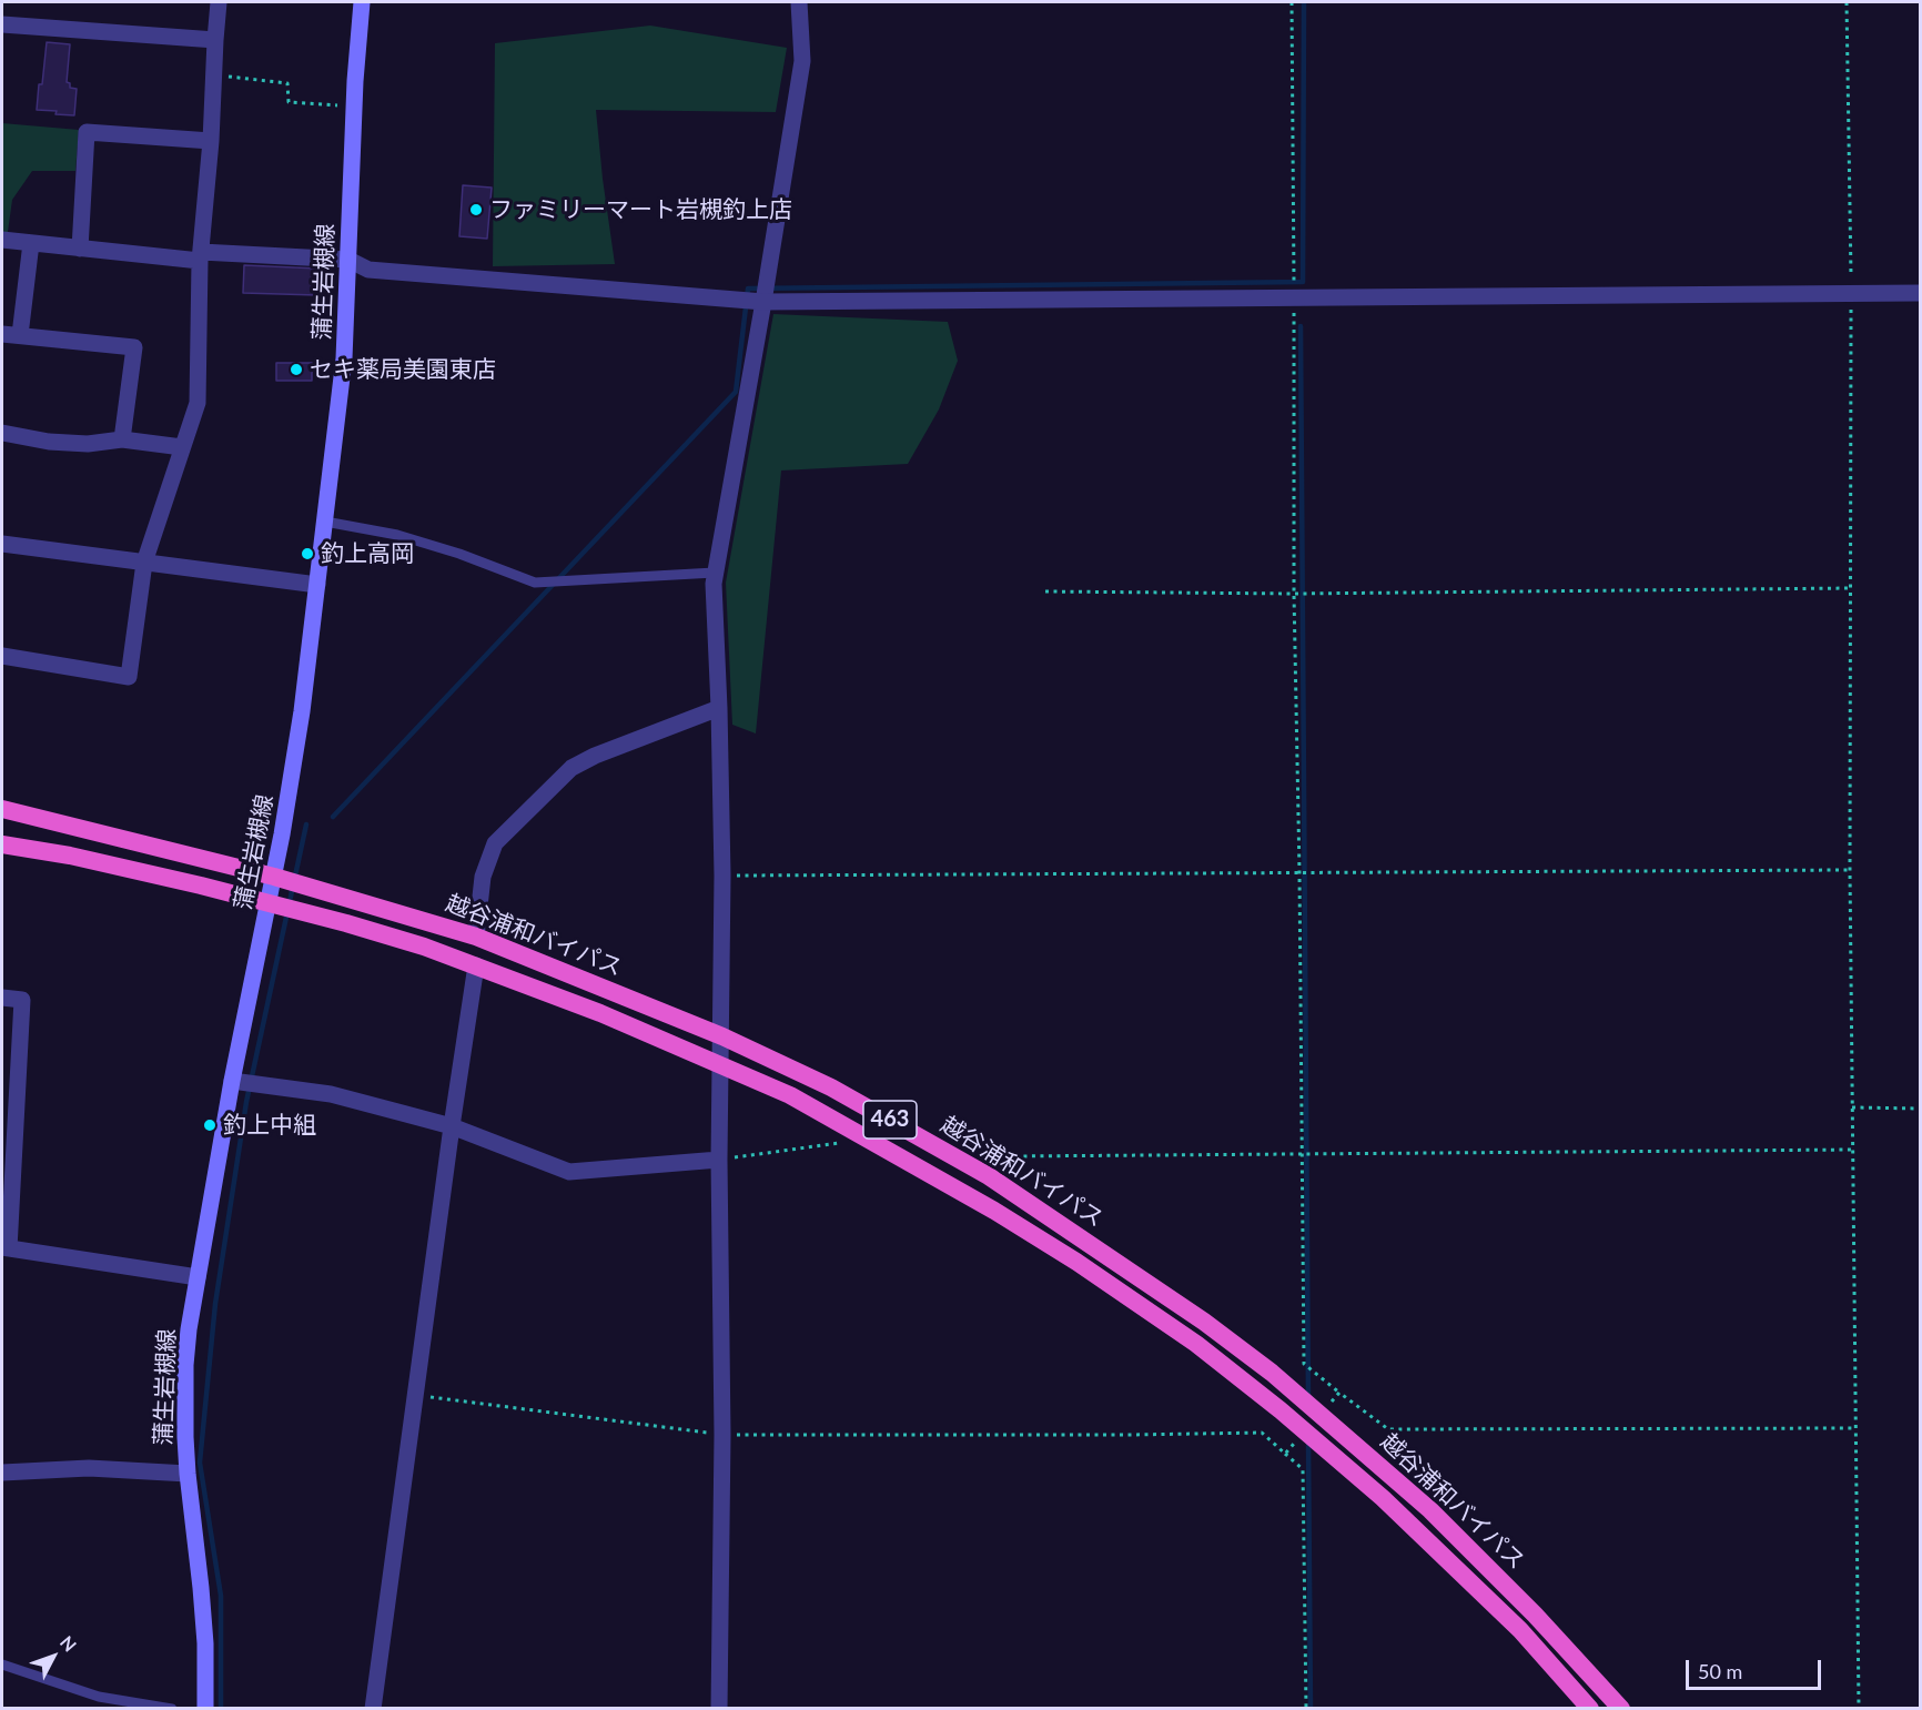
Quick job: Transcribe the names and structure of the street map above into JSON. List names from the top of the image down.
{
  "streets": {
    "highway": ["越谷浦和バイパス", "463"],
    "main road": ["蒲生岩槻線"]
  },
  "crossings": [
    ["蒲生岩槻線", "越谷浦和バイパス"]
  ],
  "places": [
    "ファミリーマート岩槻釣上店",
    "セキ薬局美園東店",
    "釣上高岡",
    "釣上中組"
  ],
  "scale_bar": "50 m",
  "north": "top right"
}
